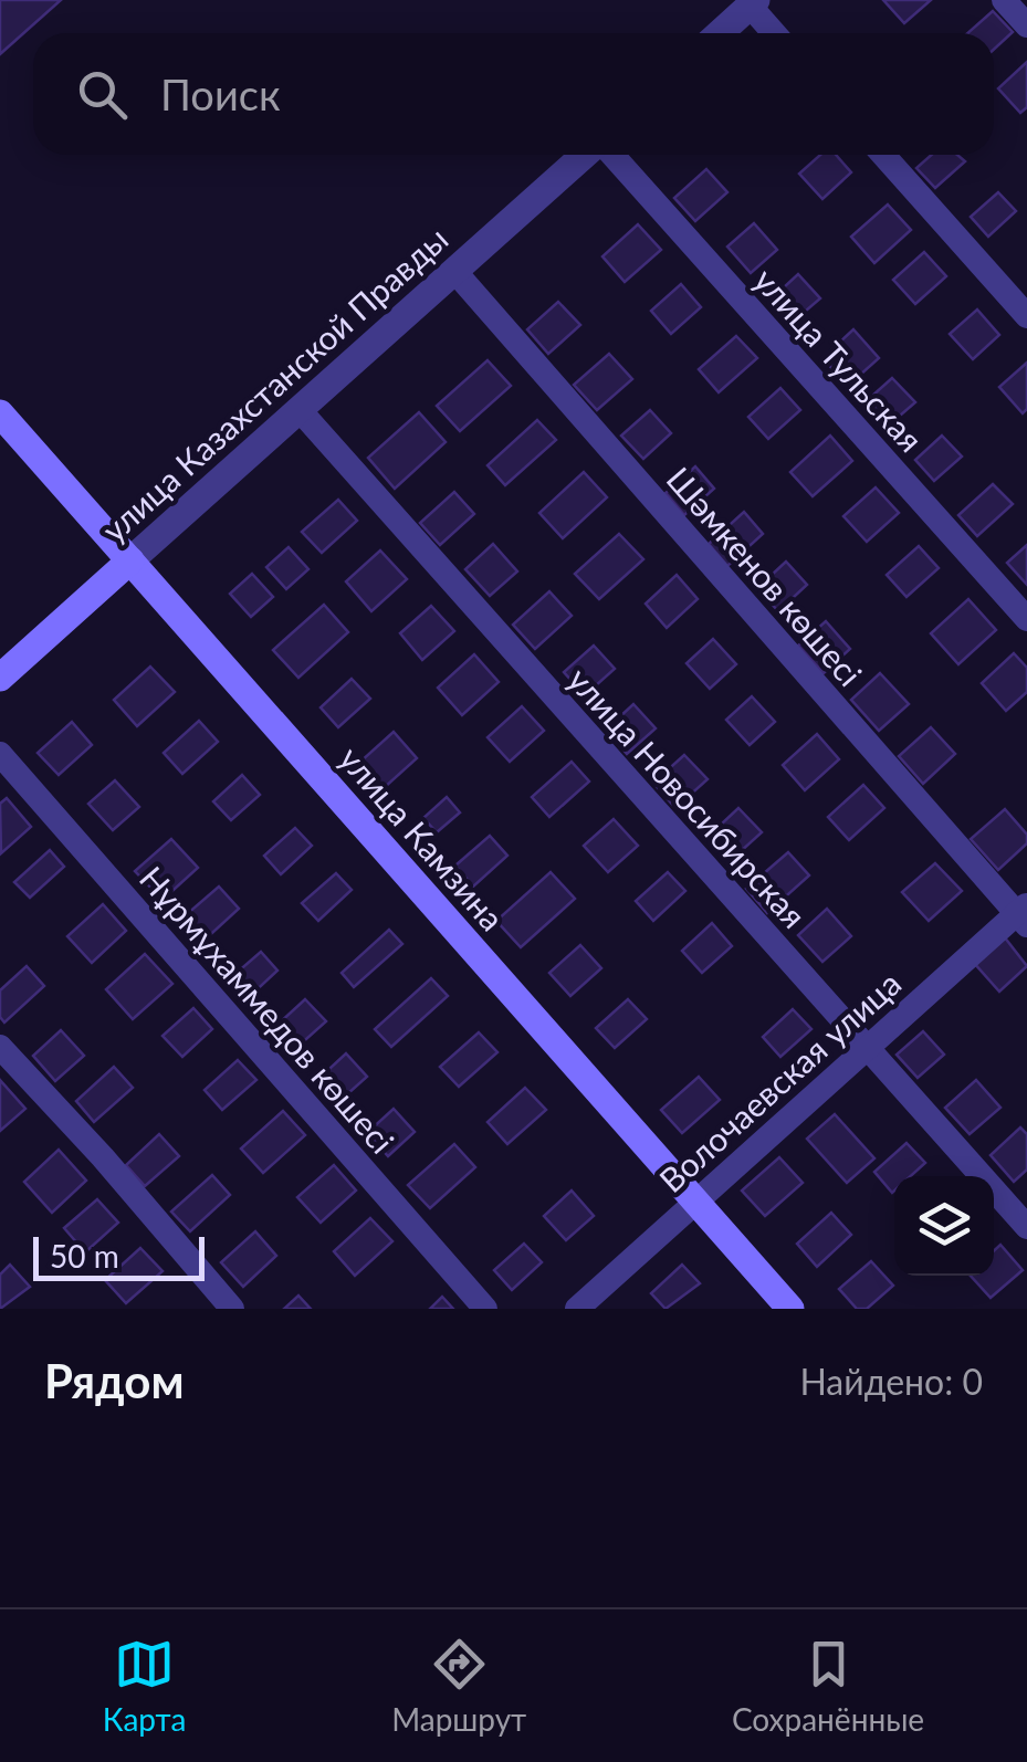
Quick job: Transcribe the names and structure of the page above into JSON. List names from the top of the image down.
{
  "streets": {
    "main road": ["улица Казахстанской Правды", "улица Камзина"],
    "street": [
      "улица Тульская",
      "Шәмкенов көшесі",
      "улица Новосибирская",
      "Нұрмұхаммедов көшесі",
      "Волочаевская улица"
    ]
  },
  "crossings": [
    ["улица Казахстанской Правды", "Шәмкенов көшесі"],
    ["улица Казахстанской Правды", "улица Новосибирская"],
    ["улица Казахстанской Правды", "улица Камзина"],
    ["Шәмкенов көшесі", "Волочаевская улица"],
    ["улица Новосибирская", "Волочаевская улица"],
    ["улица Камзина", "Волочаевская улица"]
  ],
  "scale_bar": "50 m",
  "page": {
    "search": "Поиск",
    "scale": "50 m",
    "heading": ["Рядом", "Найдено: 0"],
    "nav": ["Карта", "Маршрут", "Сохранённые"]
  }
}
